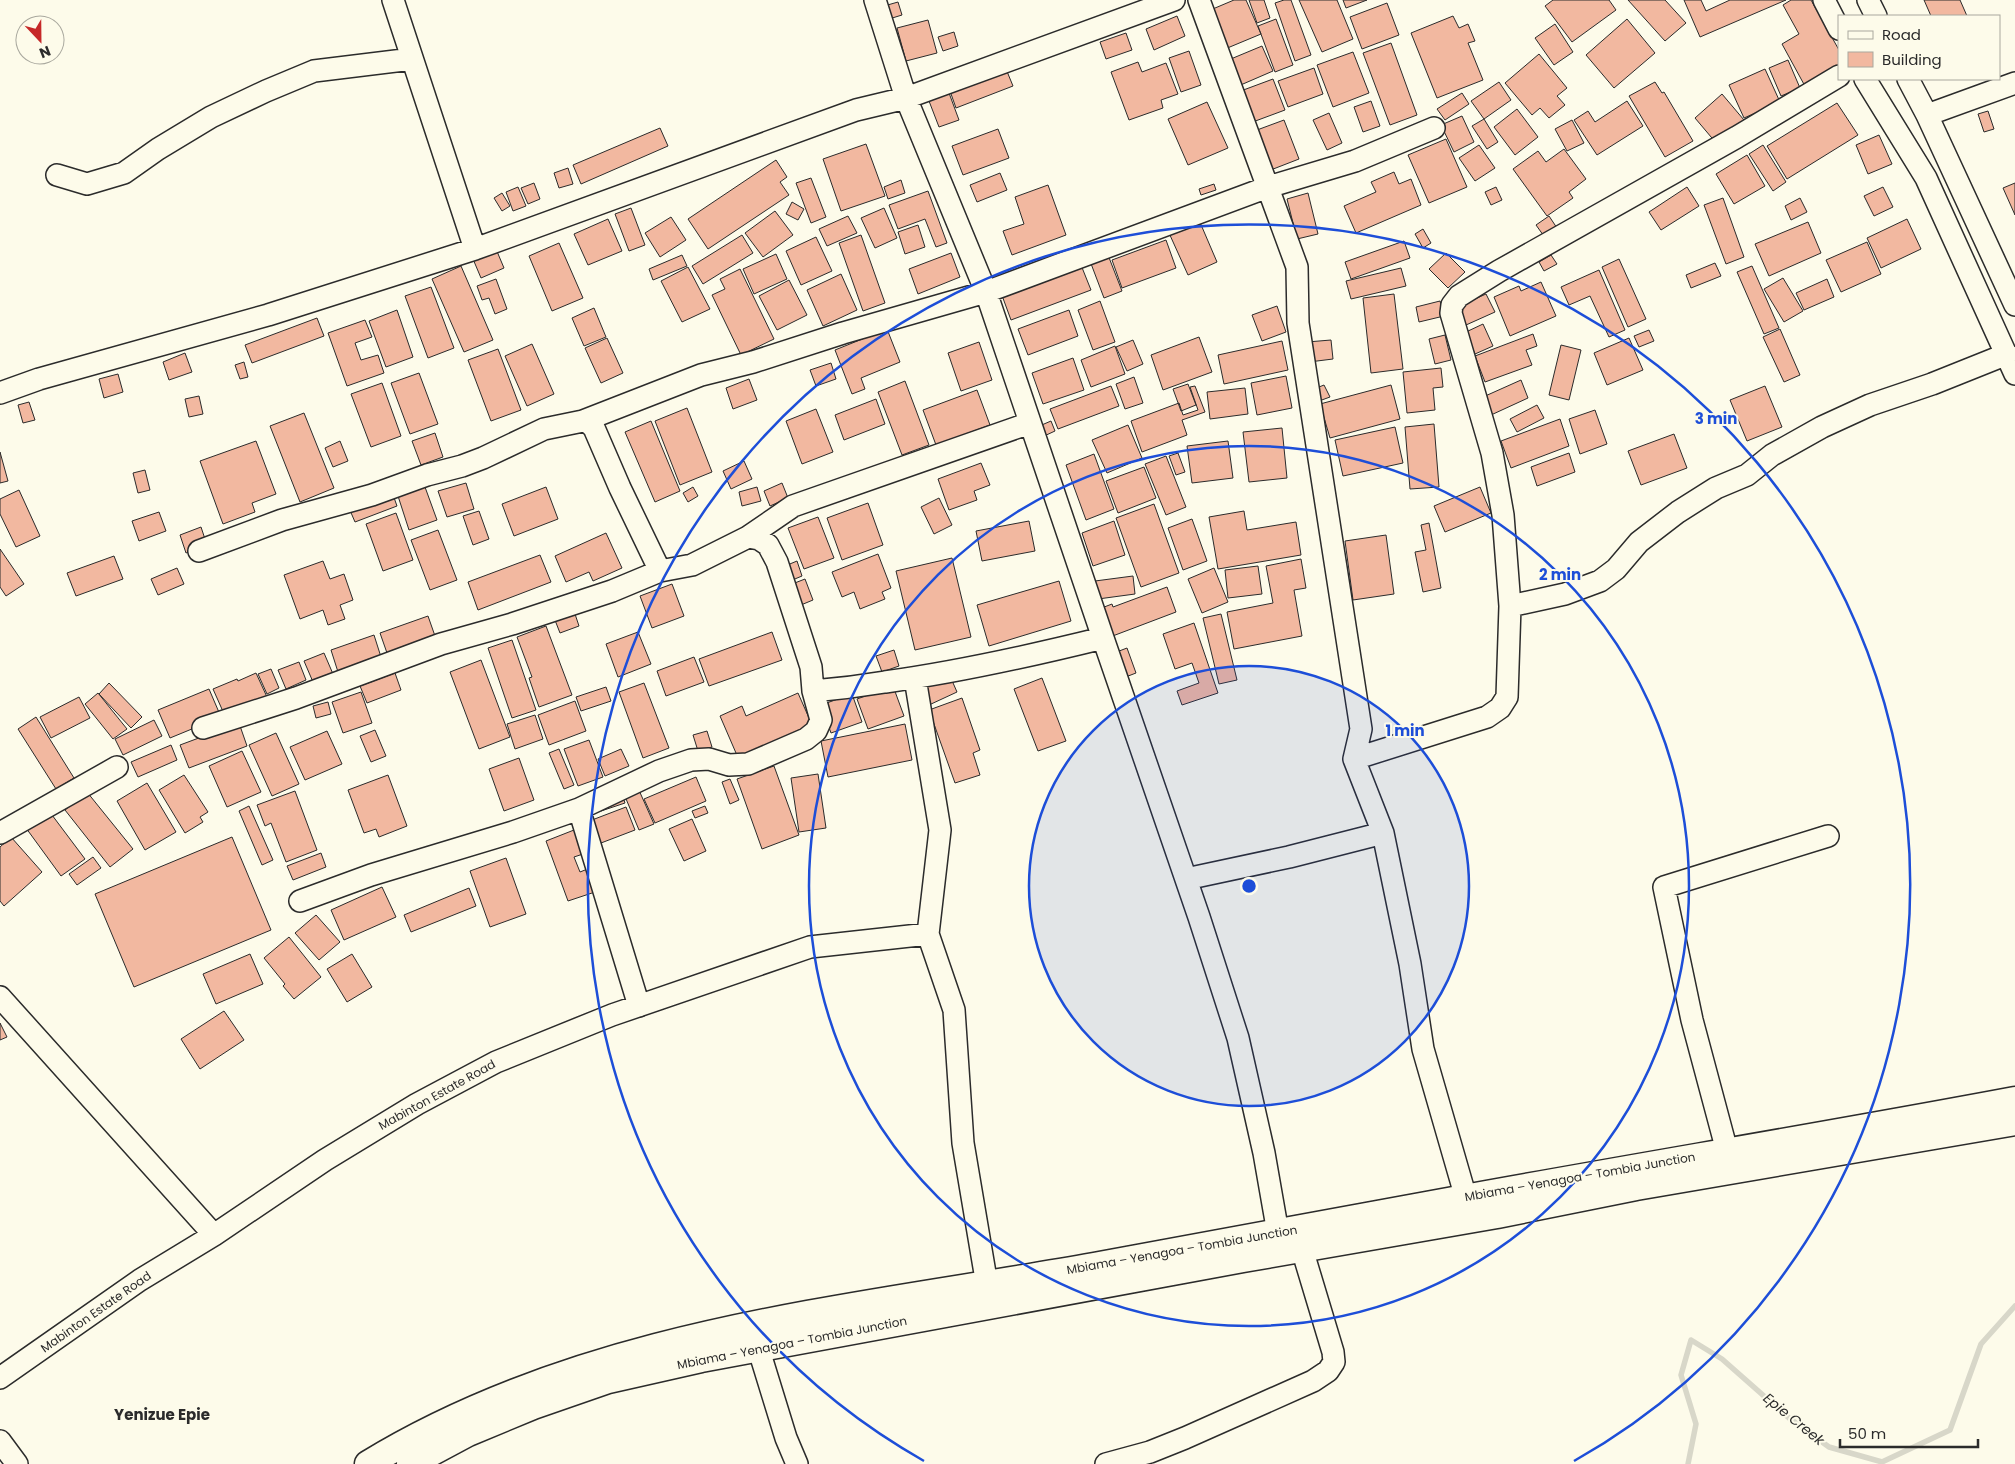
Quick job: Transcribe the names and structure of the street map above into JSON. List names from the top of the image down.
{
  "streets": {
    "main road": ["Mbiama – Yenagoa – Tombia Junction"],
    "street": ["Mabinton Estate Road"]
  },
  "districts": ["Yenizue Epie"],
  "water": ["Epie Creek"],
  "legend": ["Road", "Building"],
  "scale_bar": "50 m",
  "north": "bottom",
  "rings": ["3 min", "2 min", "1 min"]
}
